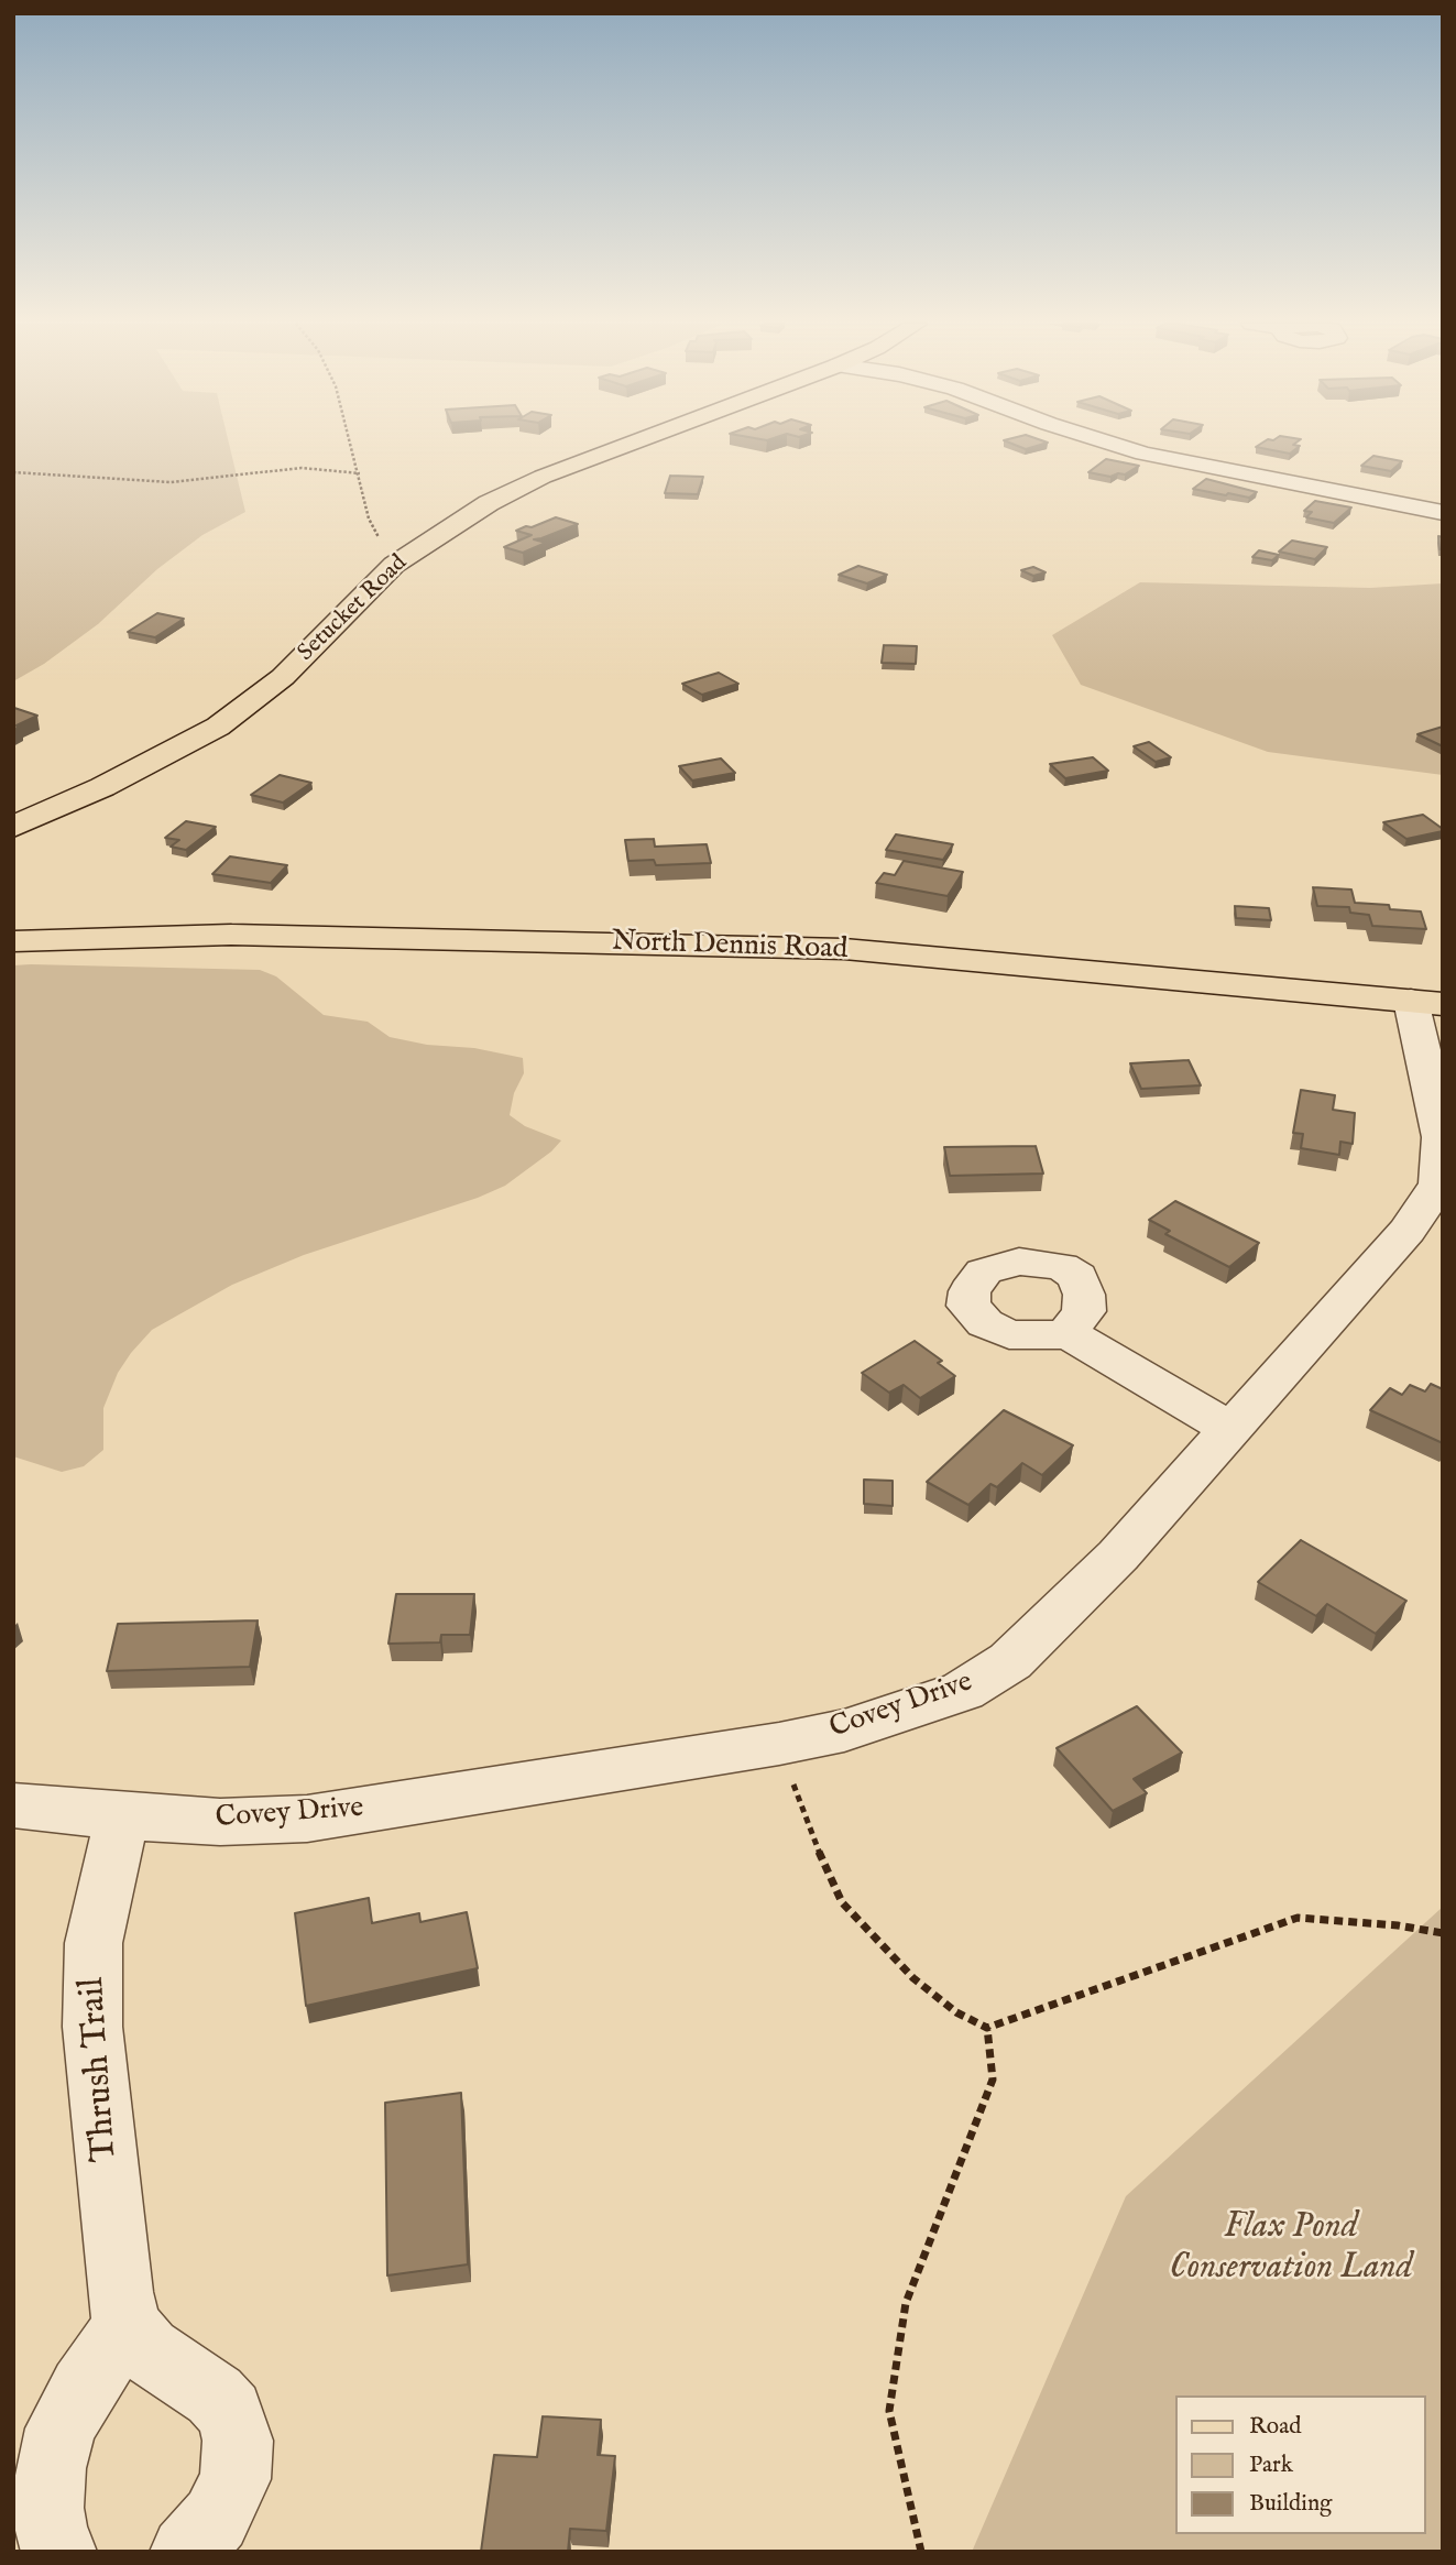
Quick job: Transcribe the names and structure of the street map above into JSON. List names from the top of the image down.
{
  "streets": {
    "main road": ["Setucket Road", "North Dennis Road"],
    "street": ["Covey Drive", "Thrush Trail"]
  },
  "crossings": [
    ["North Dennis Road", "Covey Drive"],
    ["Covey Drive", "Thrush Trail"]
  ],
  "parks": ["Flax Pond Conservation Land"],
  "legend": ["Road", "Park", "Building"]
}
